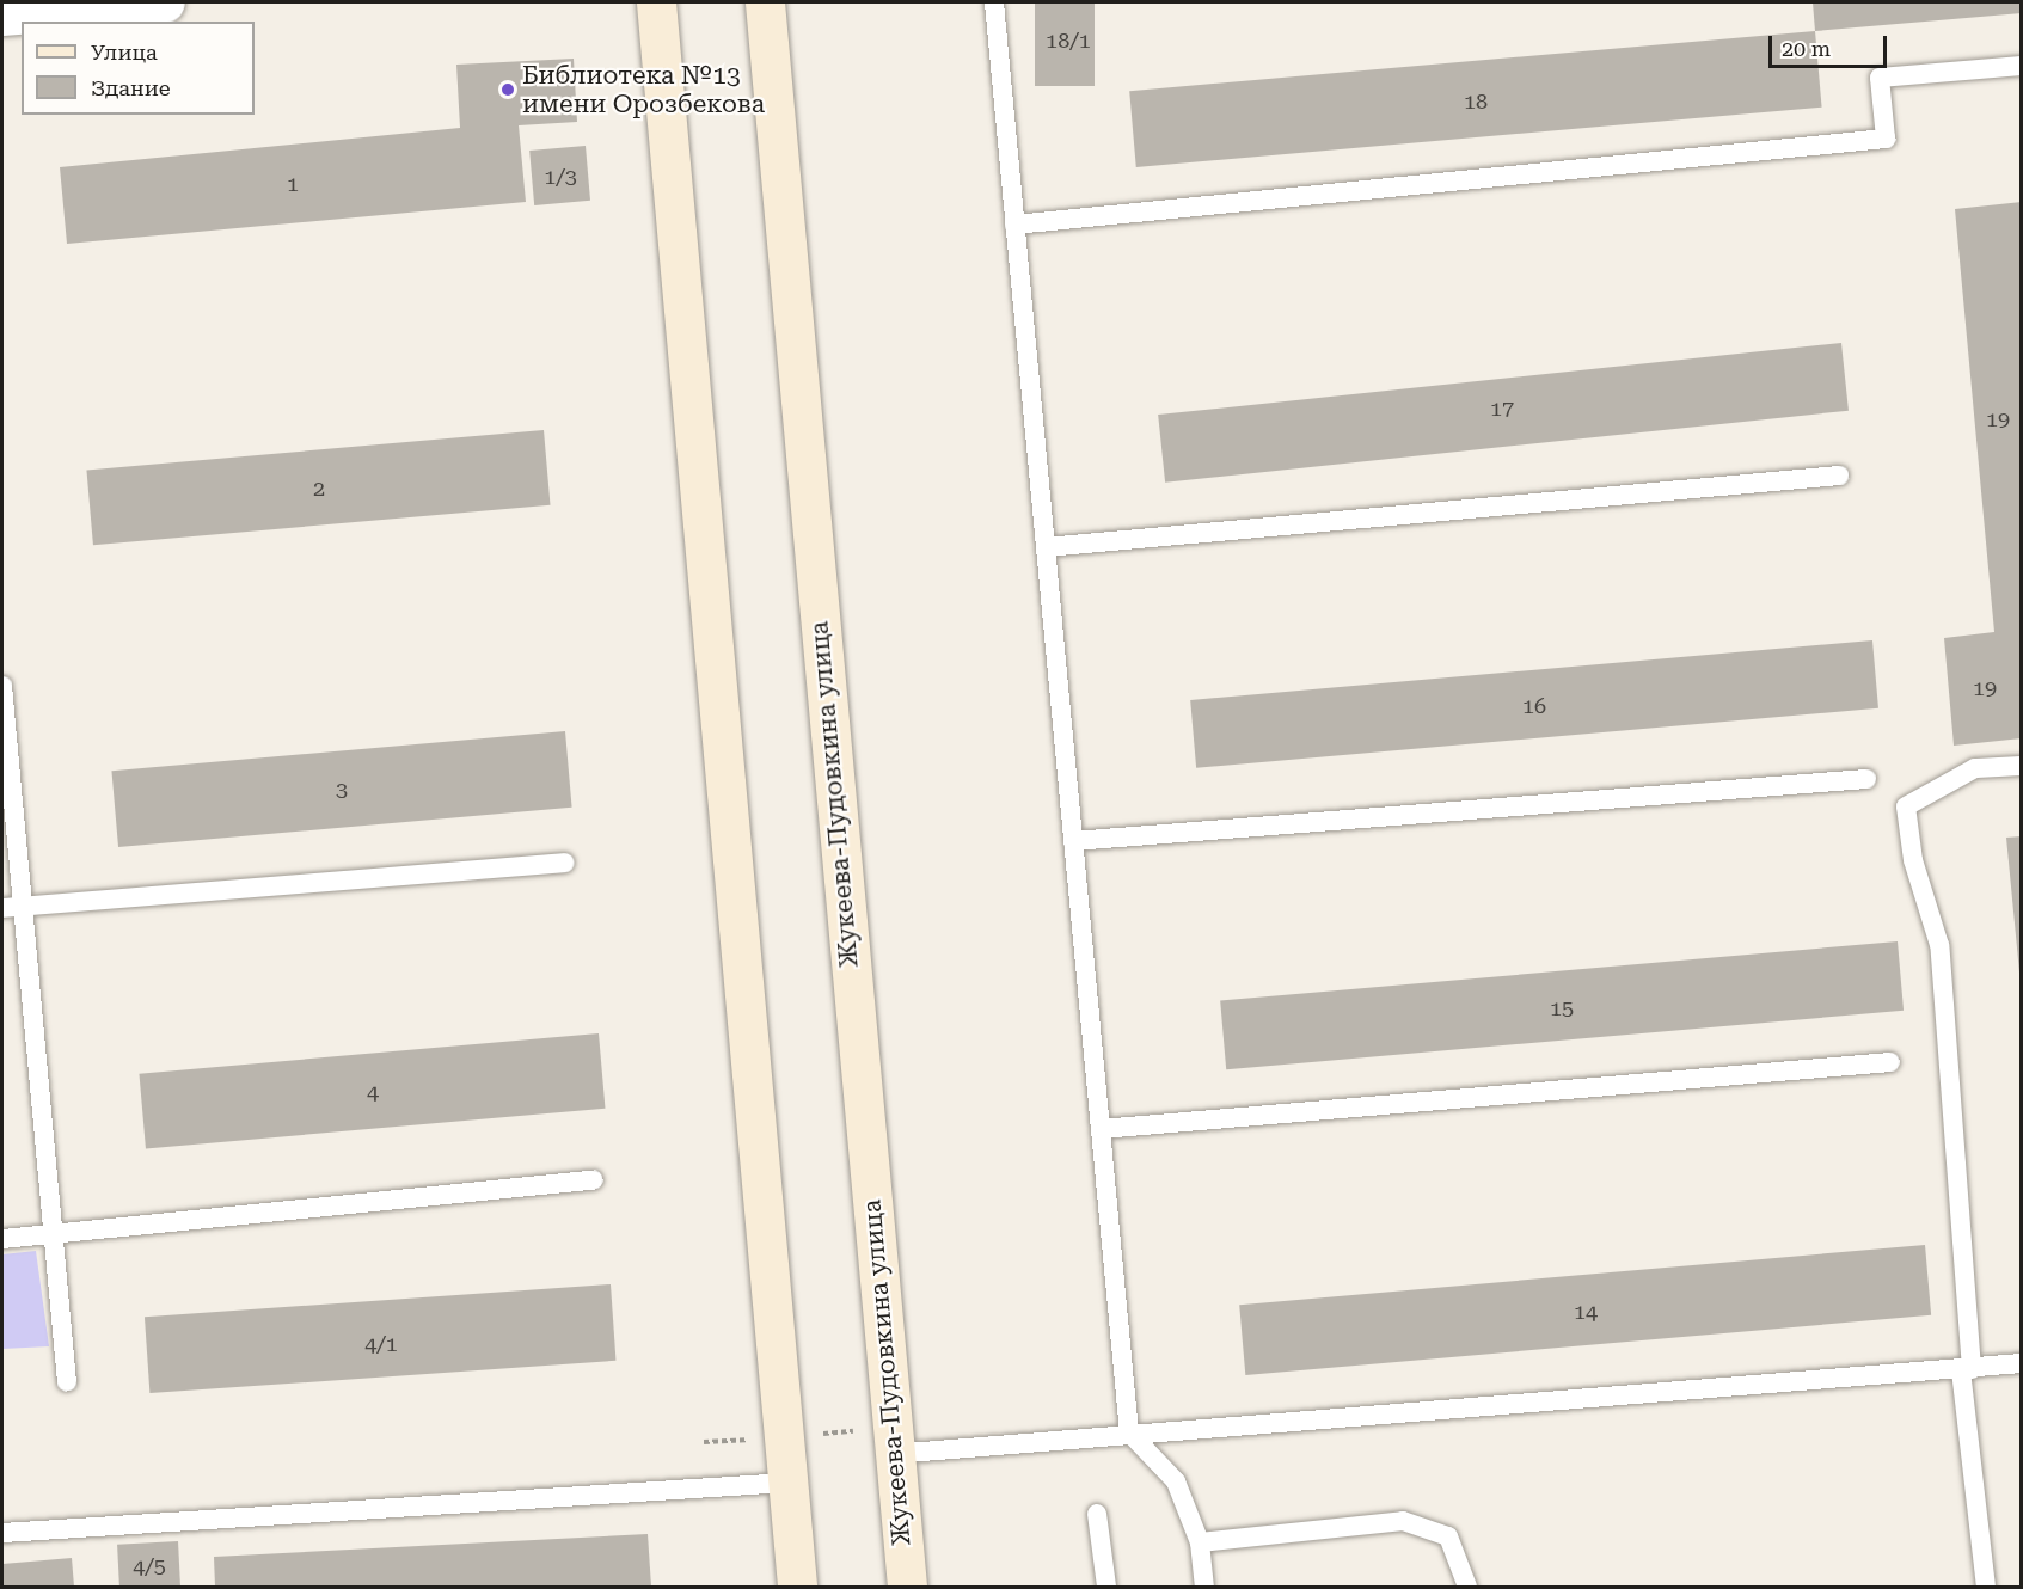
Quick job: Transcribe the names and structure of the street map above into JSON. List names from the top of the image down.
{
  "streets": {
    "main road": ["Жукеева-Пудовкина улица"]
  },
  "places": ["Библиотека №13 имени Орозбекова"],
  "house_numbers": [
    "18/1",
    "18",
    "1/3",
    "1",
    "17",
    "19",
    "2",
    "19",
    "16",
    "3",
    "15",
    "4",
    "14",
    "4/1",
    "4/5"
  ],
  "legend": ["Улица", "Здание"],
  "scale_bar": "20 m"
}
